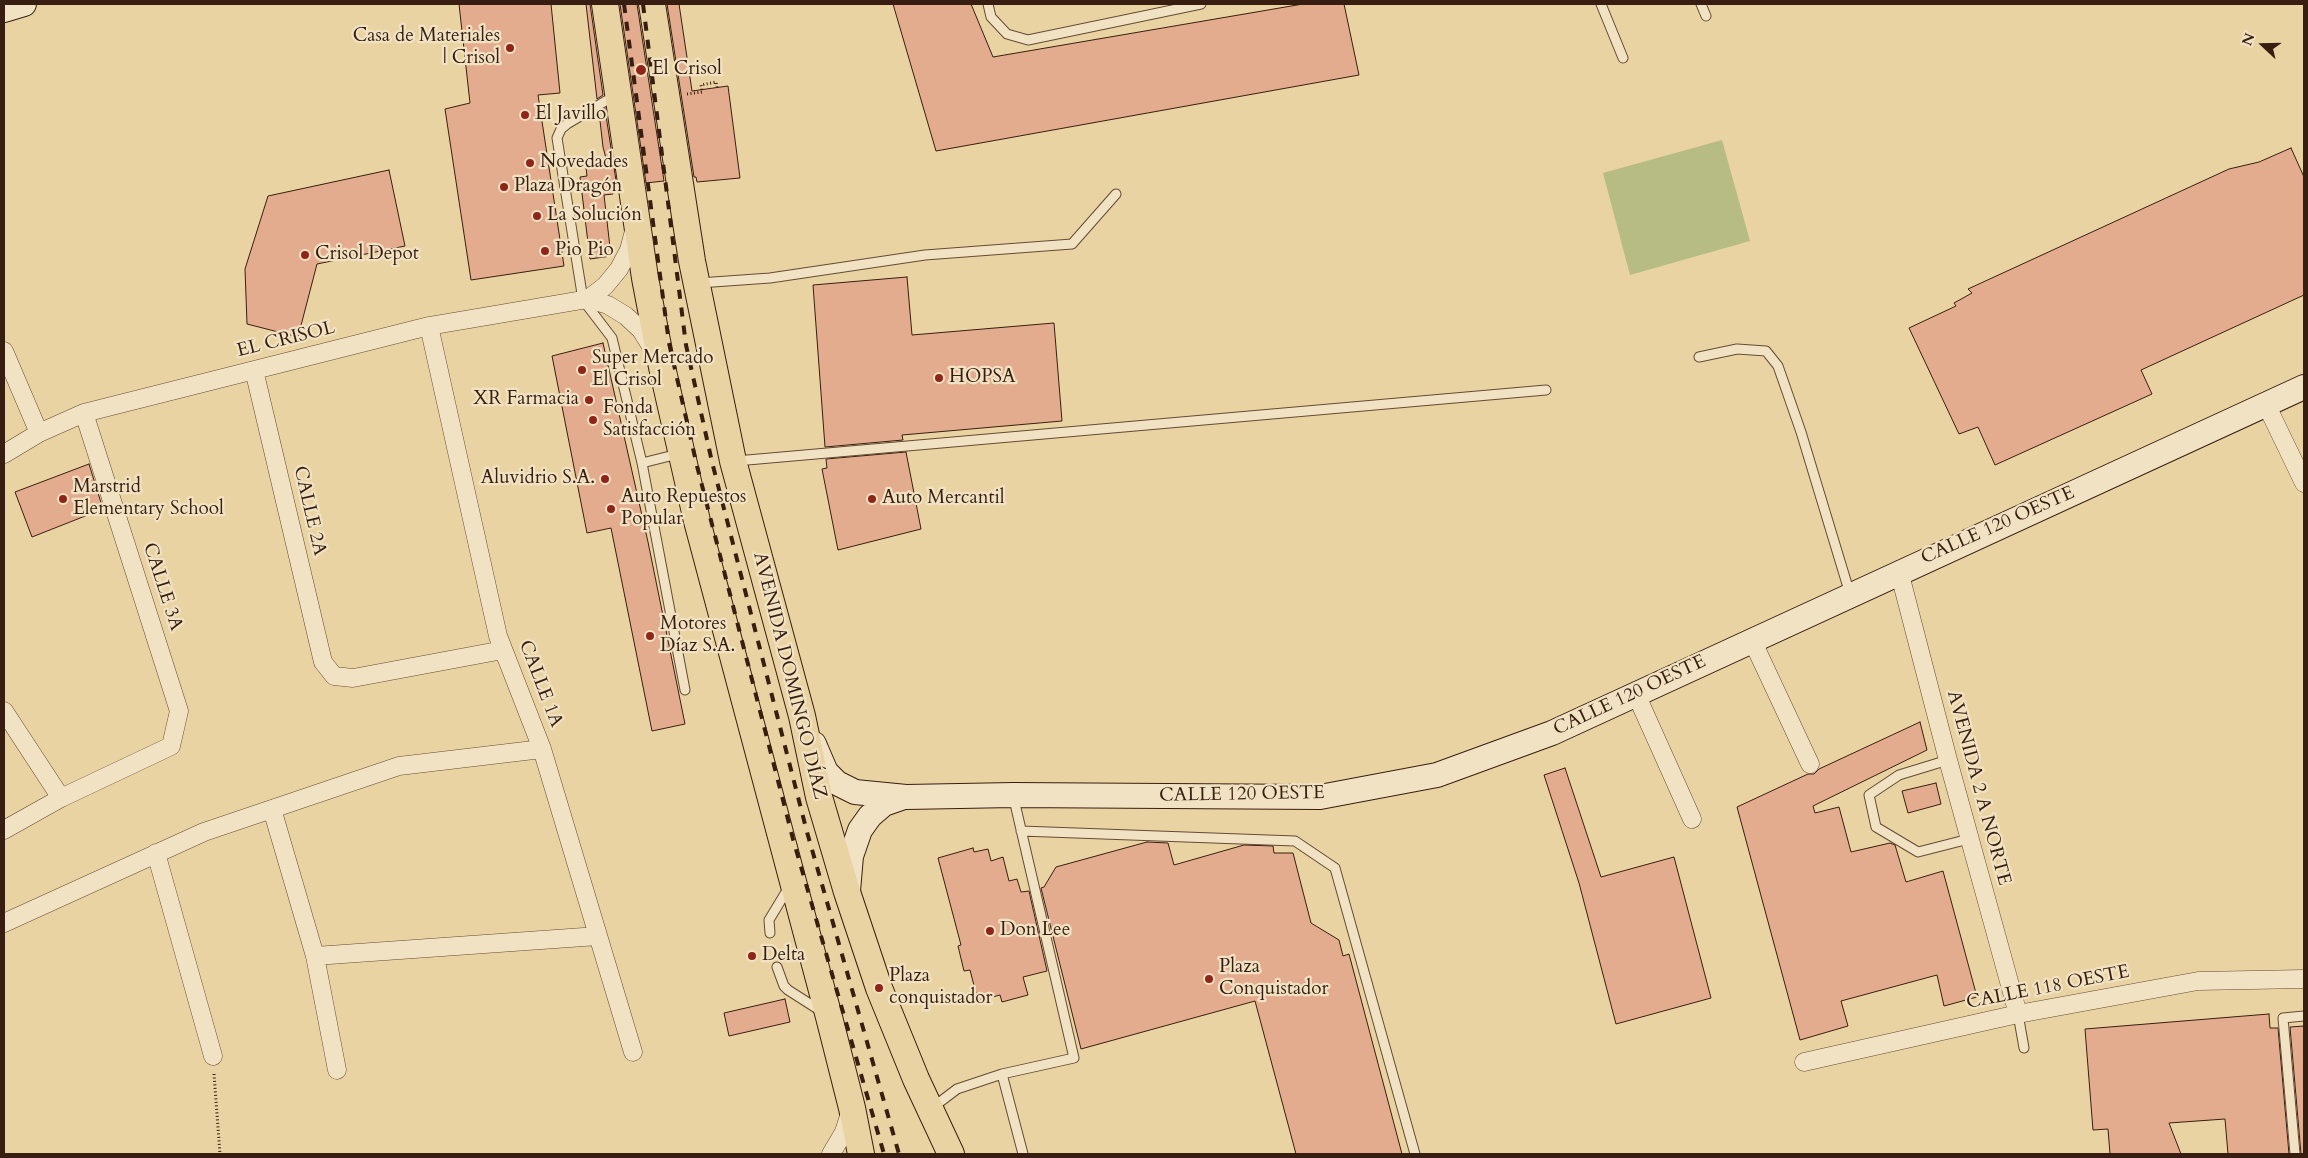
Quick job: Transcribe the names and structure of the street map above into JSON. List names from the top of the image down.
{
  "streets": {
    "main road": ["AVENIDA DOMINGO DÍAZ"],
    "street": [
      "EL CRISOL",
      "CALLE 2A",
      "CALLE 120 OESTE",
      "CALLE 3A",
      "CALLE 1A",
      "AVENIDA 2 A NORTE",
      "CALLE 118 OESTE"
    ]
  },
  "crossings": [
    ["EL CRISOL", "CALLE 2A"],
    ["EL CRISOL", "CALLE 3A"],
    ["EL CRISOL", "CALLE 1A"],
    ["CALLE 2A", "CALLE 1A"],
    ["CALLE 120 OESTE", "AVENIDA DOMINGO DÍAZ"],
    ["CALLE 120 OESTE", "AVENIDA 2 A NORTE"],
    ["AVENIDA 2 A NORTE", "CALLE 118 OESTE"]
  ],
  "places": [
    "Casa de Materiales | Crisol",
    "El Crisol",
    "El Javillo",
    "Novedades",
    "Plaza Dragón",
    "La Solución",
    "Pio Pio",
    "Crisol Depot",
    "Super Mercado El Crisol",
    "HOPSA",
    "XR Farmacia",
    "Fonda Satisfacción",
    "Aluvidrio S.A.",
    "Marstrid Elementary School",
    "Auto Mercantil",
    "Auto Repuestos Popular",
    "Motores Díaz S.A.",
    "Don Lee",
    "Delta",
    "Plaza Conquistador",
    "Plaza conquistador"
  ],
  "north": "left"
}
